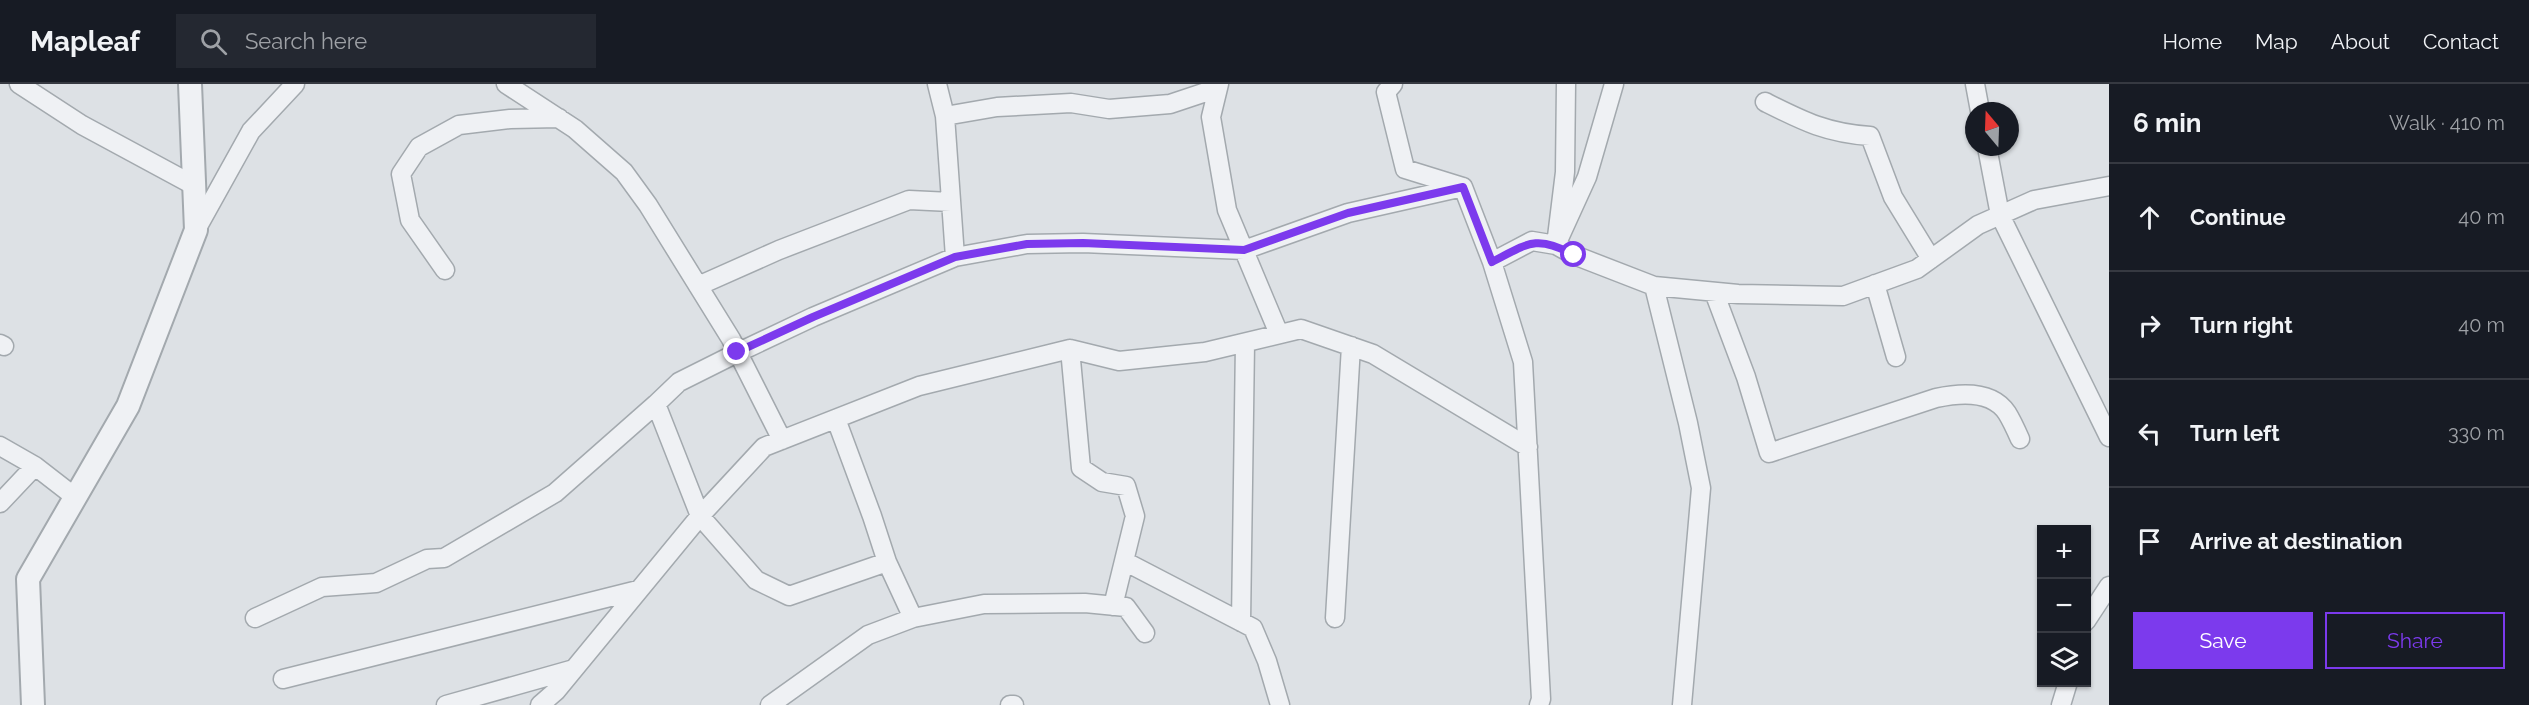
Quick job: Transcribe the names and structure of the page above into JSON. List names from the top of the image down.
{
  "north": "top",
  "page": {
    "header": "Mapleaf",
    "search": "Search here",
    "nav": [
      "Home",
      "Map",
      "About",
      "Contact"
    ],
    "heading": ["6 min", "Walk · 410 m"],
    "list": [
      ["Continue", "40 m"],
      ["Turn right", "40 m"],
      ["Turn left", "330 m"],
      "Arrive at destination"
    ],
    "map_buttons": ["+", "−"],
    "buttons": ["Save", "Share"]
  }
}
